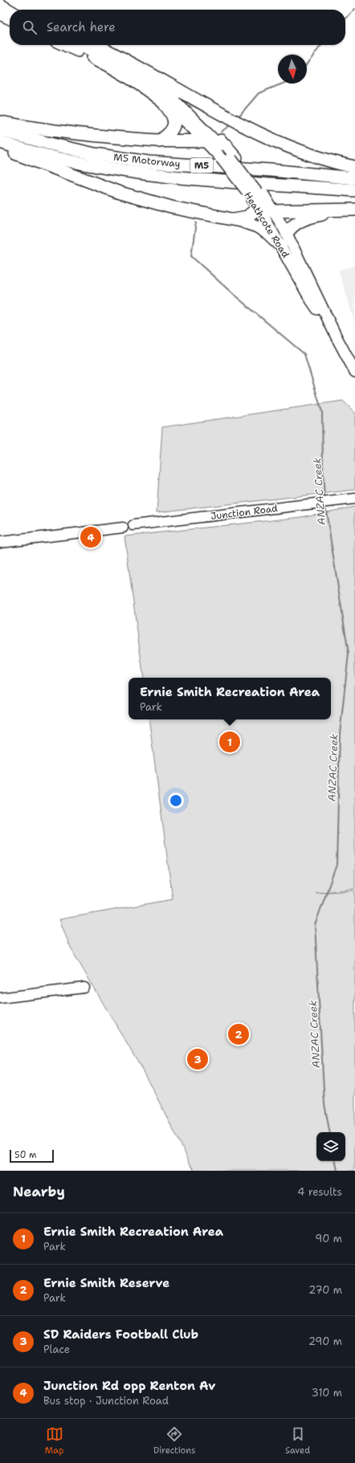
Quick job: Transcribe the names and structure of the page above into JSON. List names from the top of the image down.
{
  "streets": {
    "highway": ["M5 Motorway", "M5"],
    "main road": ["Heathcote Road"],
    "street": ["Junction Road"]
  },
  "water": ["ANZAC Creek"],
  "scale_bar": "50 m",
  "north": "bottom",
  "page": {
    "search": "Search here",
    "pins": [
      "4",
      "1",
      "2",
      "3"
    ],
    "popup": ["Ernie Smith Recreation Area", "Park"],
    "scale": "50 m",
    "heading": ["Nearby", "4 results"],
    "list": [
      {
        "mark": "1",
        "name": "Ernie Smith Recreation Area",
        "note": "Park",
        "value": "90 m"
      },
      {
        "mark": "2",
        "name": "Ernie Smith Reserve",
        "note": "Park",
        "value": "270 m"
      },
      {
        "mark": "3",
        "name": "SD Raiders Football Club",
        "note": "Place",
        "value": "290 m"
      },
      {
        "mark": "4",
        "name": "Junction Rd opp Renton Av",
        "note": "Bus stop · Junction Road",
        "value": "310 m"
      }
    ],
    "nav": ["Map", "Directions", "Saved"]
  }
}
